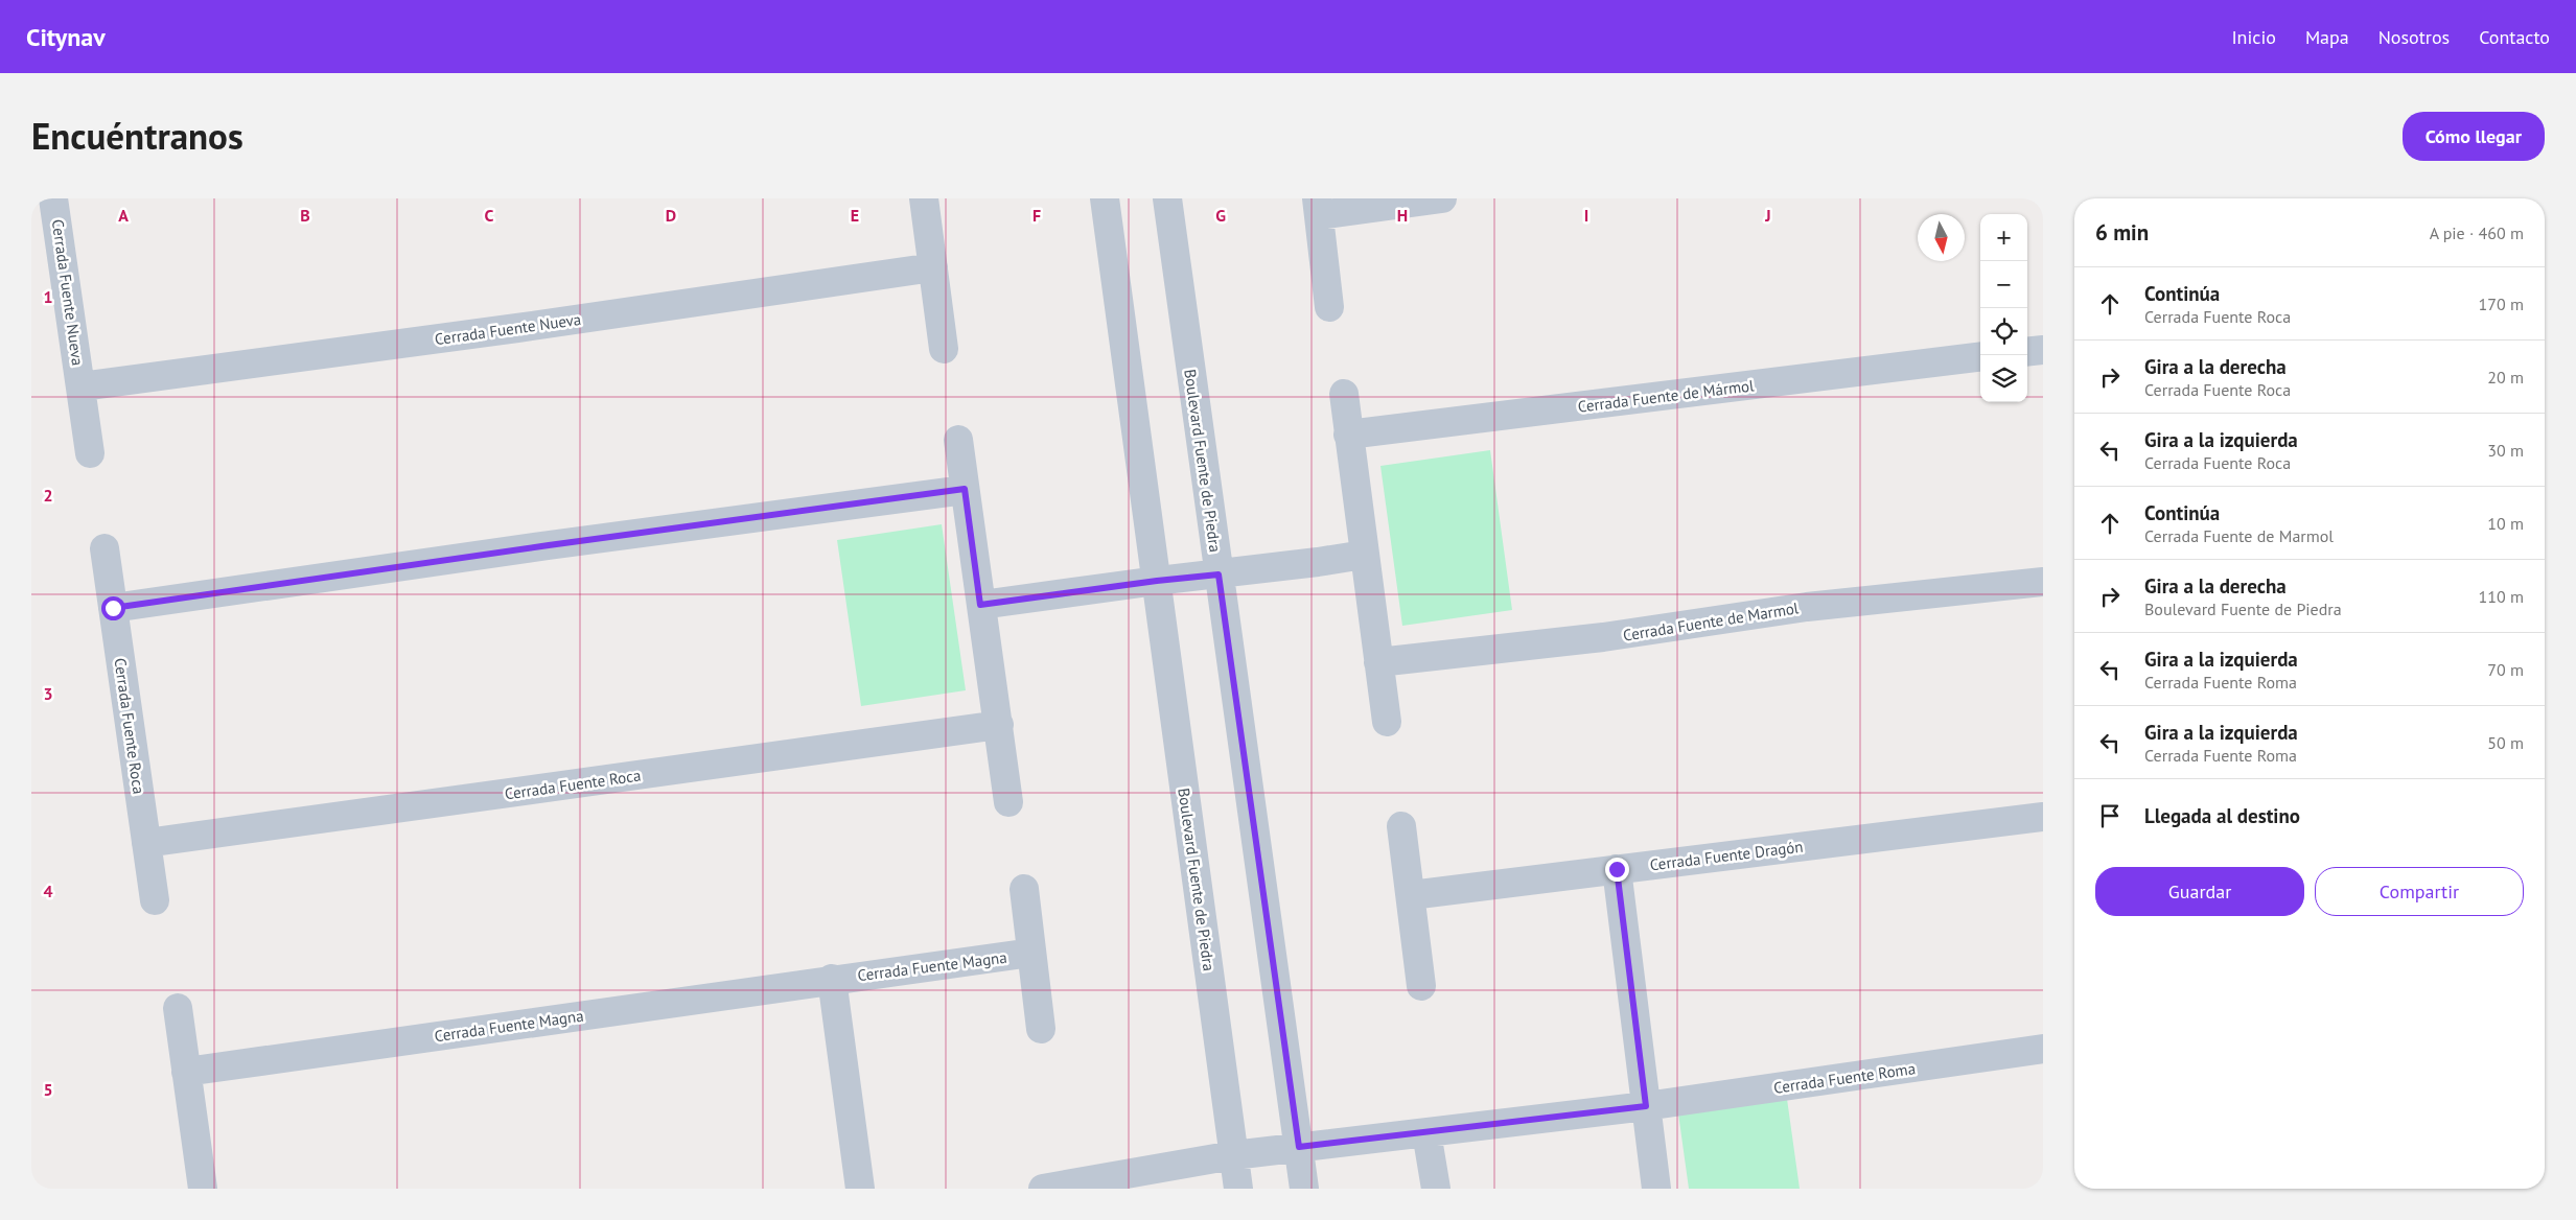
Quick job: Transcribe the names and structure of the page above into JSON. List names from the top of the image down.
{
  "streets": {
    "street": [
      "Cerrada Fuente Nueva",
      "Cerrada Fuente de Mármol",
      "Boulevard Fuente de Piedra",
      "Cerrada Fuente de Marmol",
      "Cerrada Fuente Roca",
      "Cerrada Fuente Dragón",
      "Cerrada Fuente Magna",
      "Cerrada Fuente Roma"
    ]
  },
  "crossings": [
    ["Boulevard Fuente de Piedra", "Cerrada Fuente Roma"]
  ],
  "north": "bottom",
  "page": {
    "header": "Citynav",
    "nav": [
      "Inicio",
      "Mapa",
      "Nosotros",
      "Contacto"
    ],
    "title": "Encuéntranos",
    "buttons": [
      "Cómo llegar",
      ["Guardar", "Compartir"]
    ],
    "heading": ["6 min", "A pie · 460 m"],
    "map_buttons": ["+", "−"],
    "list": [
      ["Continúa", "Cerrada Fuente Roca", "170 m"],
      ["Gira a la derecha", "Cerrada Fuente Roca", "20 m"],
      ["Gira a la izquierda", "Cerrada Fuente Roca", "30 m"],
      ["Continúa", "Cerrada Fuente de Marmol", "10 m"],
      ["Gira a la derecha", "Boulevard Fuente de Piedra", "110 m"],
      ["Gira a la izquierda", "Cerrada Fuente Roma", "70 m"],
      ["Gira a la izquierda", "Cerrada Fuente Roma", "50 m"],
      "Llegada al destino"
    ]
  },
  "grid": {
    "columns": [
      "A",
      "B",
      "C",
      "D",
      "E",
      "F",
      "G",
      "H",
      "I",
      "J"
    ],
    "rows": [
      "1",
      "2",
      "3",
      "4",
      "5"
    ]
  }
}
